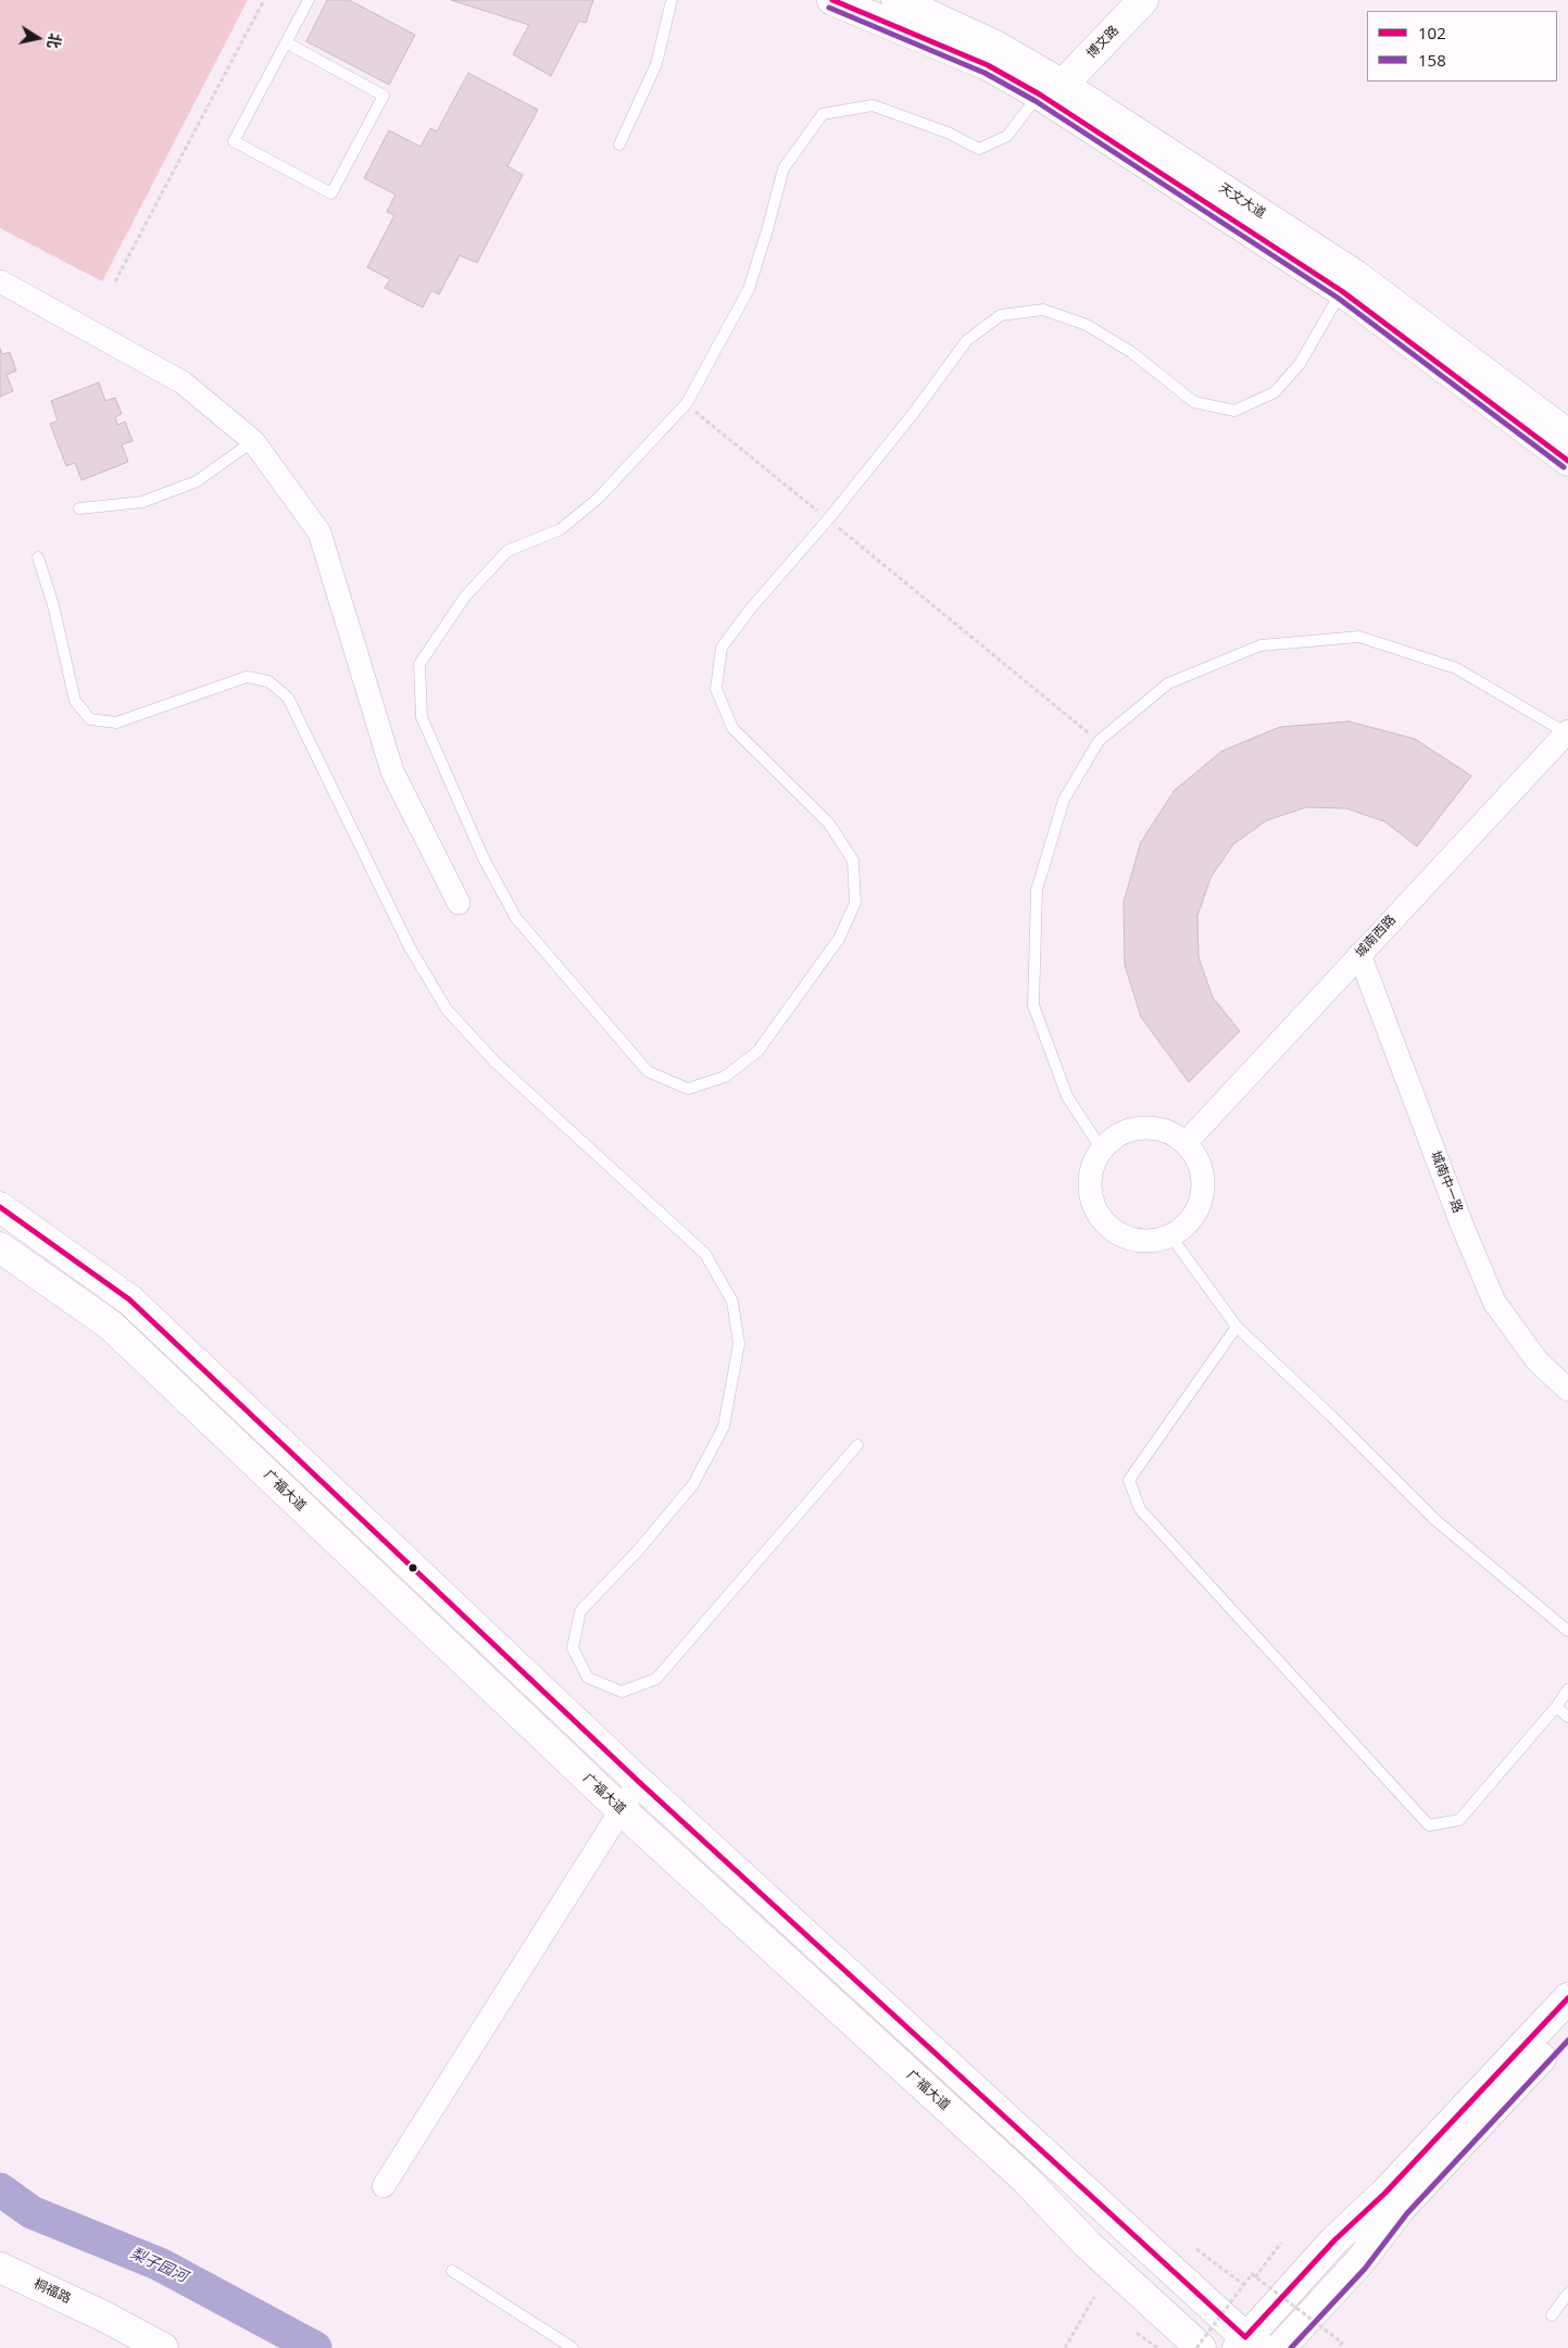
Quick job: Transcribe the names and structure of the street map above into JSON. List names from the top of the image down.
{
  "streets": {
    "main road": [
      "博文路",
      "天文大道",
      "广福大道",
      "桐福路"
    ],
    "street": ["城南西路", "城南中一路"]
  },
  "crossings": [
    ["博文路", "天文大道"],
    ["城南西路", "城南中一路"]
  ],
  "water": ["梨子园河"],
  "lines": ["transit line 102", "transit line 158"],
  "legend": ["102", "158"],
  "north": "right"
}
